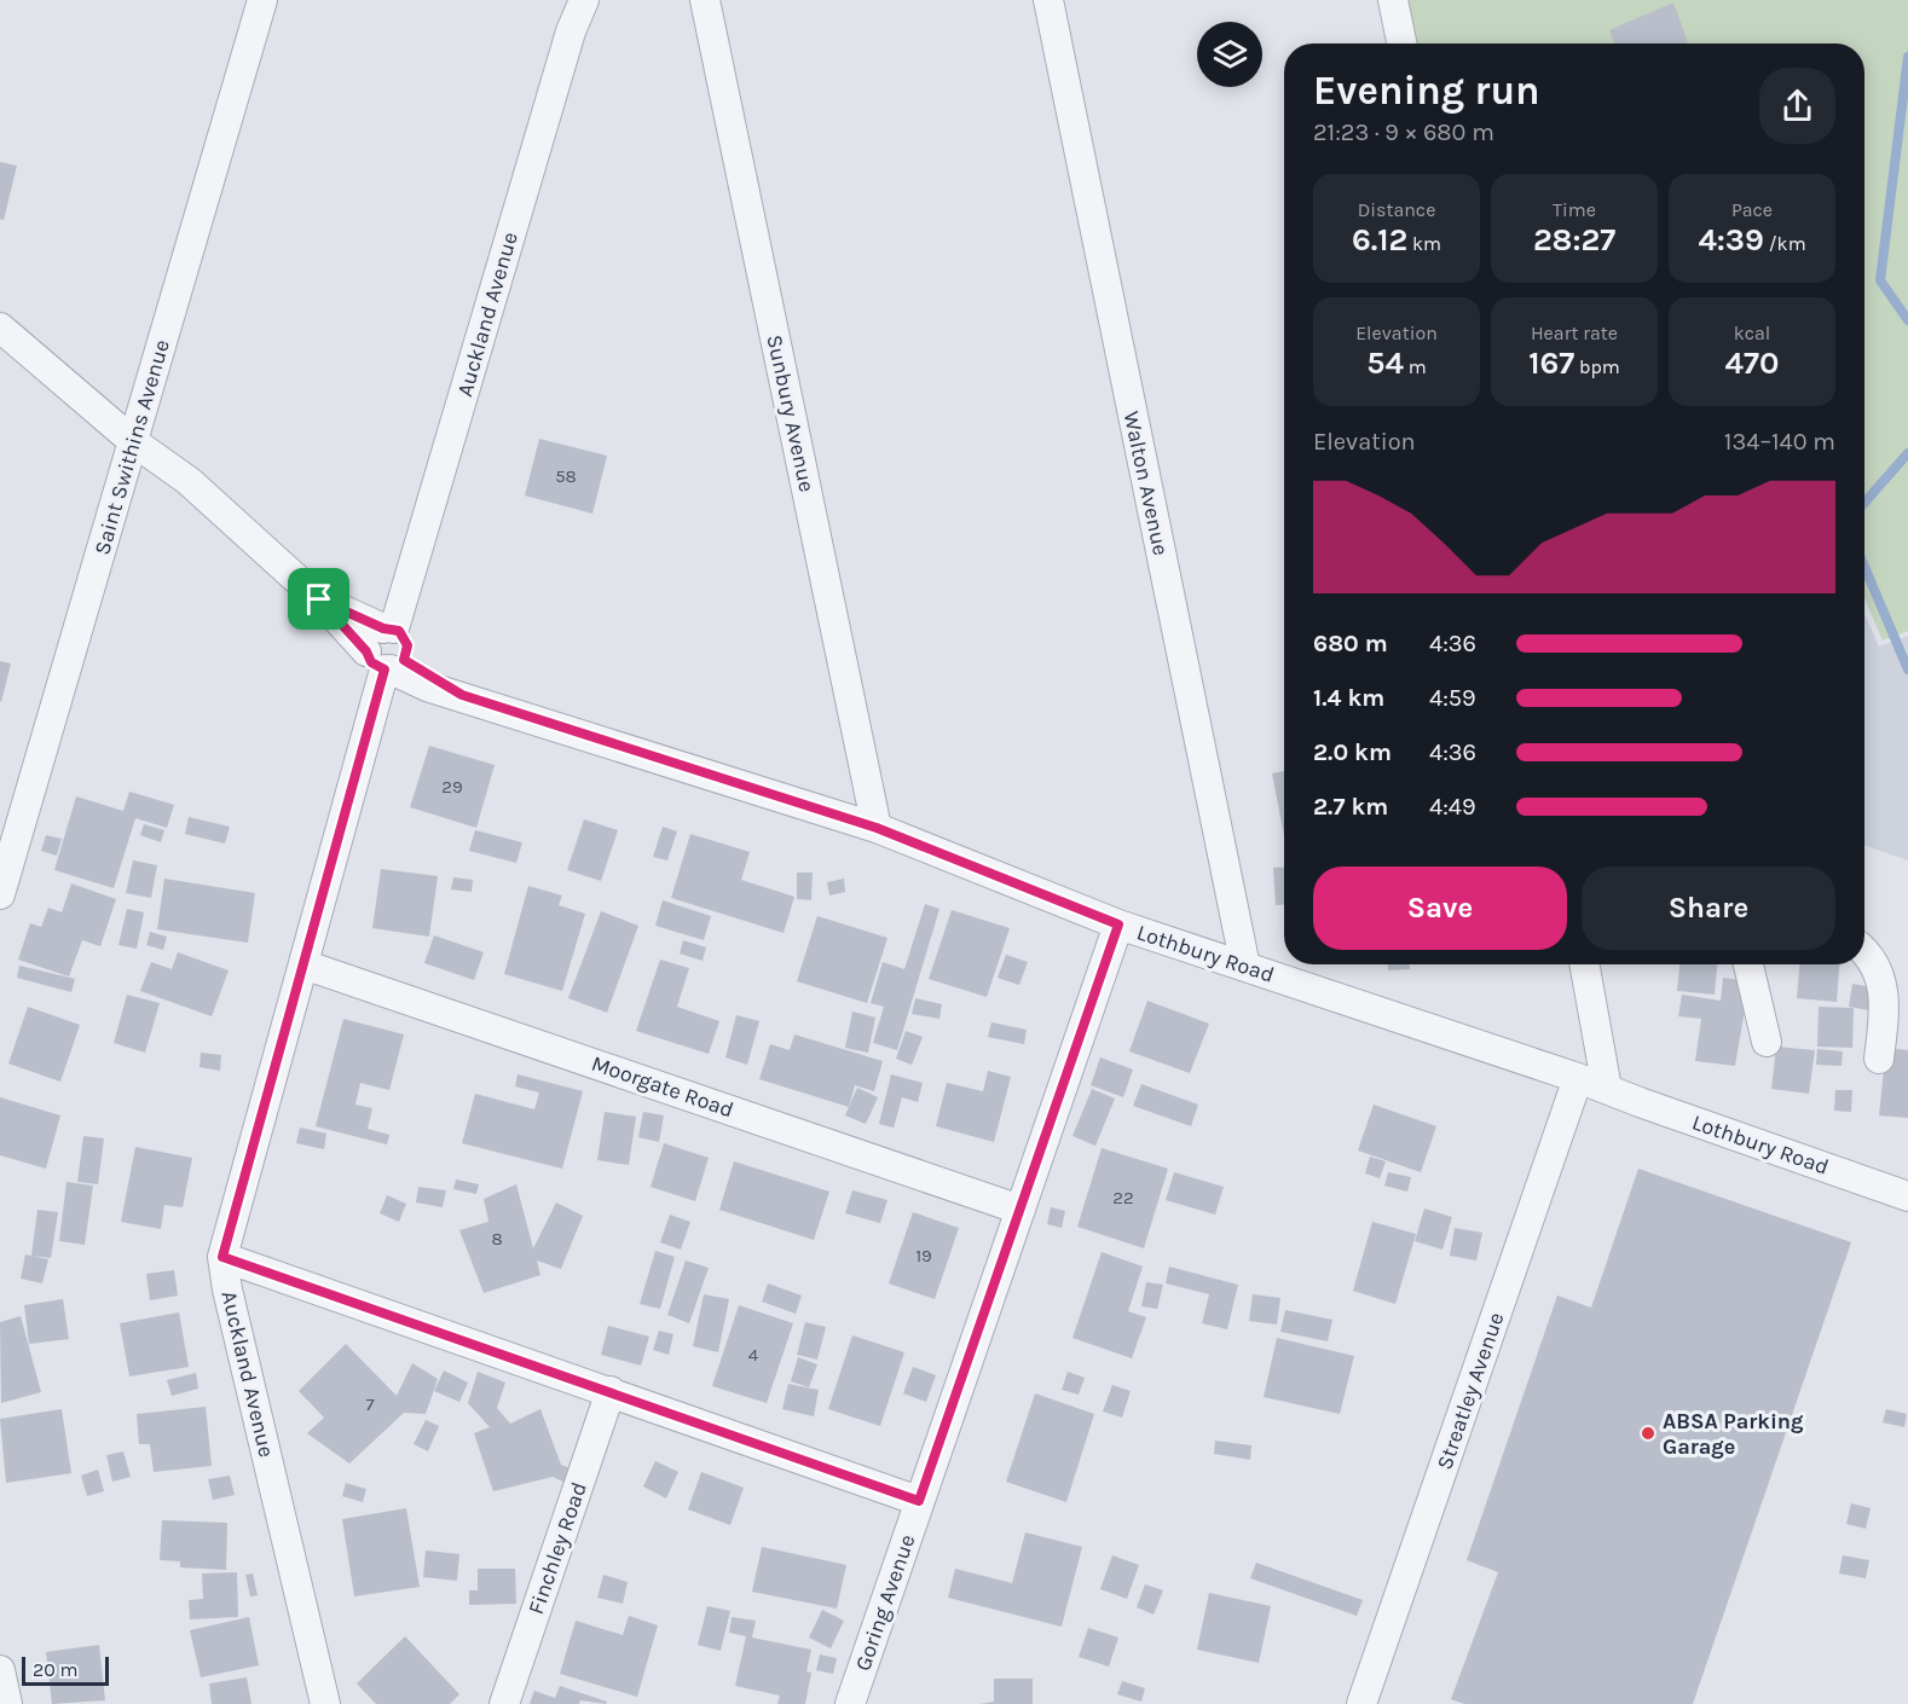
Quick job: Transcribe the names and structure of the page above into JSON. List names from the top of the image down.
{
  "streets": {
    "street": [
      "Auckland Avenue",
      "Sunbury Avenue",
      "Saint Swithins Avenue",
      "Walton Avenue",
      "Lothbury Road",
      "Moorgate Road",
      "Streatley Avenue",
      "Finchley Road",
      "Goring Avenue"
    ]
  },
  "crossings": [
    ["Auckland Avenue", "Lothbury Road"],
    ["Auckland Avenue", "Moorgate Road"],
    ["Sunbury Avenue", "Lothbury Road"],
    ["Saint Swithins Avenue", "Lothbury Road"],
    ["Walton Avenue", "Lothbury Road"],
    ["Lothbury Road", "Streatley Avenue"],
    ["Lothbury Road", "Goring Avenue"],
    ["Moorgate Road", "Goring Avenue"]
  ],
  "places": ["ABSA Parking Garage"],
  "house_numbers": [
    "58",
    "29",
    "22",
    "8",
    "19",
    "4",
    "7"
  ],
  "scale_bar": "20 m",
  "page": {
    "heading": ["Evening run", "21:23 · 9 × 680 m"],
    "stats": [
      ["Distance", "6.12 km"],
      ["Time", "28:27"],
      ["Pace", "4:39 /km"],
      ["Elevation", "54 m"],
      ["Heart rate", "167 bpm"],
      ["kcal", "470"]
    ],
    "chart": ["Elevation", "134–140 m"],
    "list": [
      {
        "name": "680 m",
        "note": "4:36"
      },
      {
        "name": "1.4 km",
        "note": "4:59"
      },
      {
        "name": "2.0 km",
        "note": "4:36"
      },
      {
        "name": "2.7 km",
        "note": "4:49"
      }
    ],
    "buttons": ["Save", "Share"],
    "scale": "20 m"
  }
}
